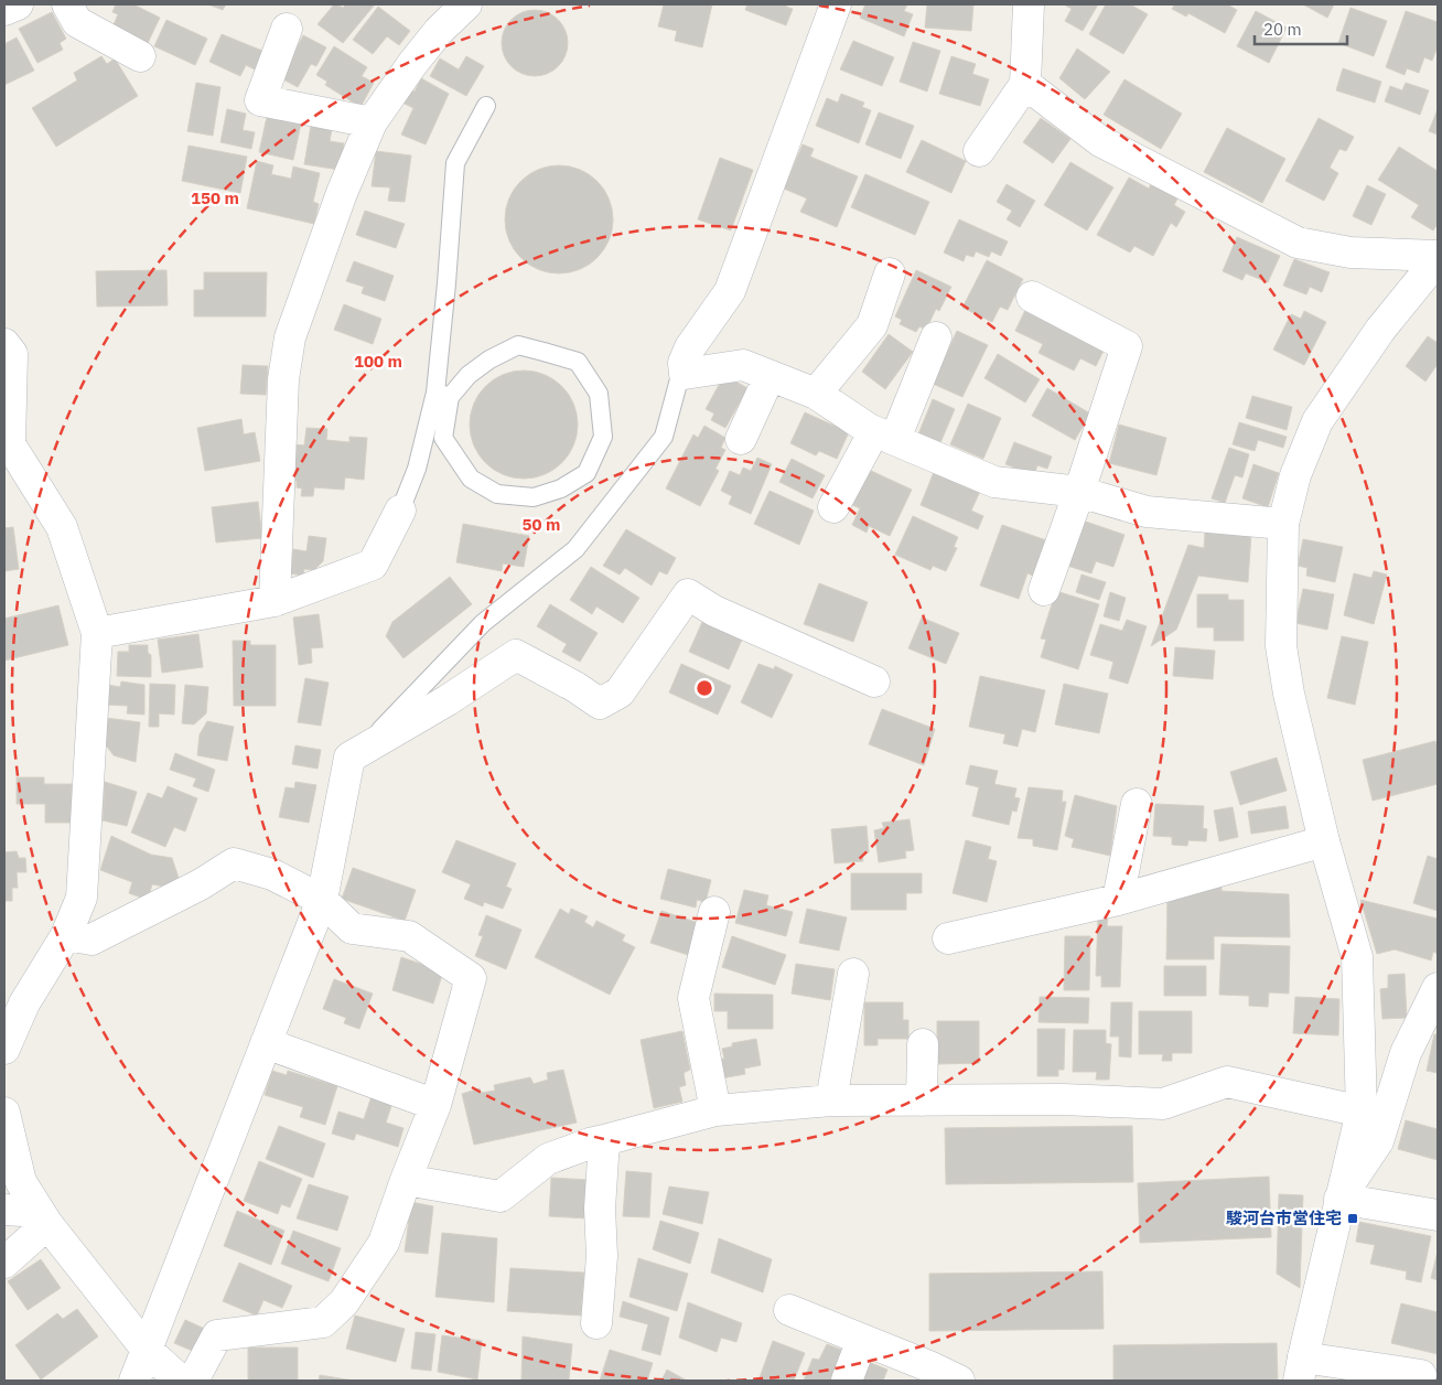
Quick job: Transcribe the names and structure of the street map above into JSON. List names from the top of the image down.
{
  "places": {
    "transit": ["駿河台市営住宅"]
  },
  "scale_bar": "20 m",
  "rings": ["150 m", "100 m", "50 m"]
}
